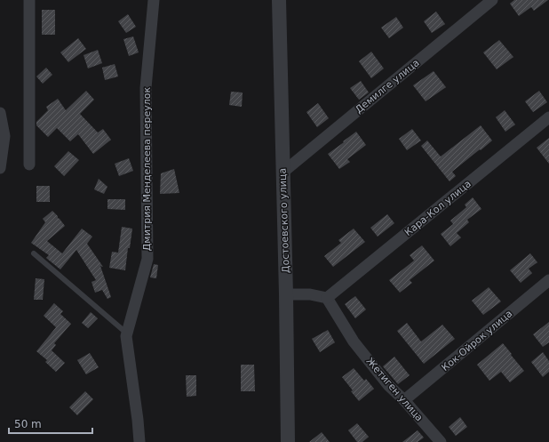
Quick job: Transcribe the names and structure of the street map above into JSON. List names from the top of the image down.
{
  "streets": {
    "street": [
      "Демилге улица",
      "Дмитрия Менделеева переулок",
      "Кара-Кол улица",
      "Достоевского улица",
      "Кок-Ойрок улица",
      "Жетиген улица"
    ]
  },
  "crossings": [
    ["Демилге улица", "Достоевского улица"],
    ["Кара-Кол улица", "Жетиген улица"],
    ["Кок-Ойрок улица", "Жетиген улица"]
  ],
  "scale_bar": "50 m"
}
